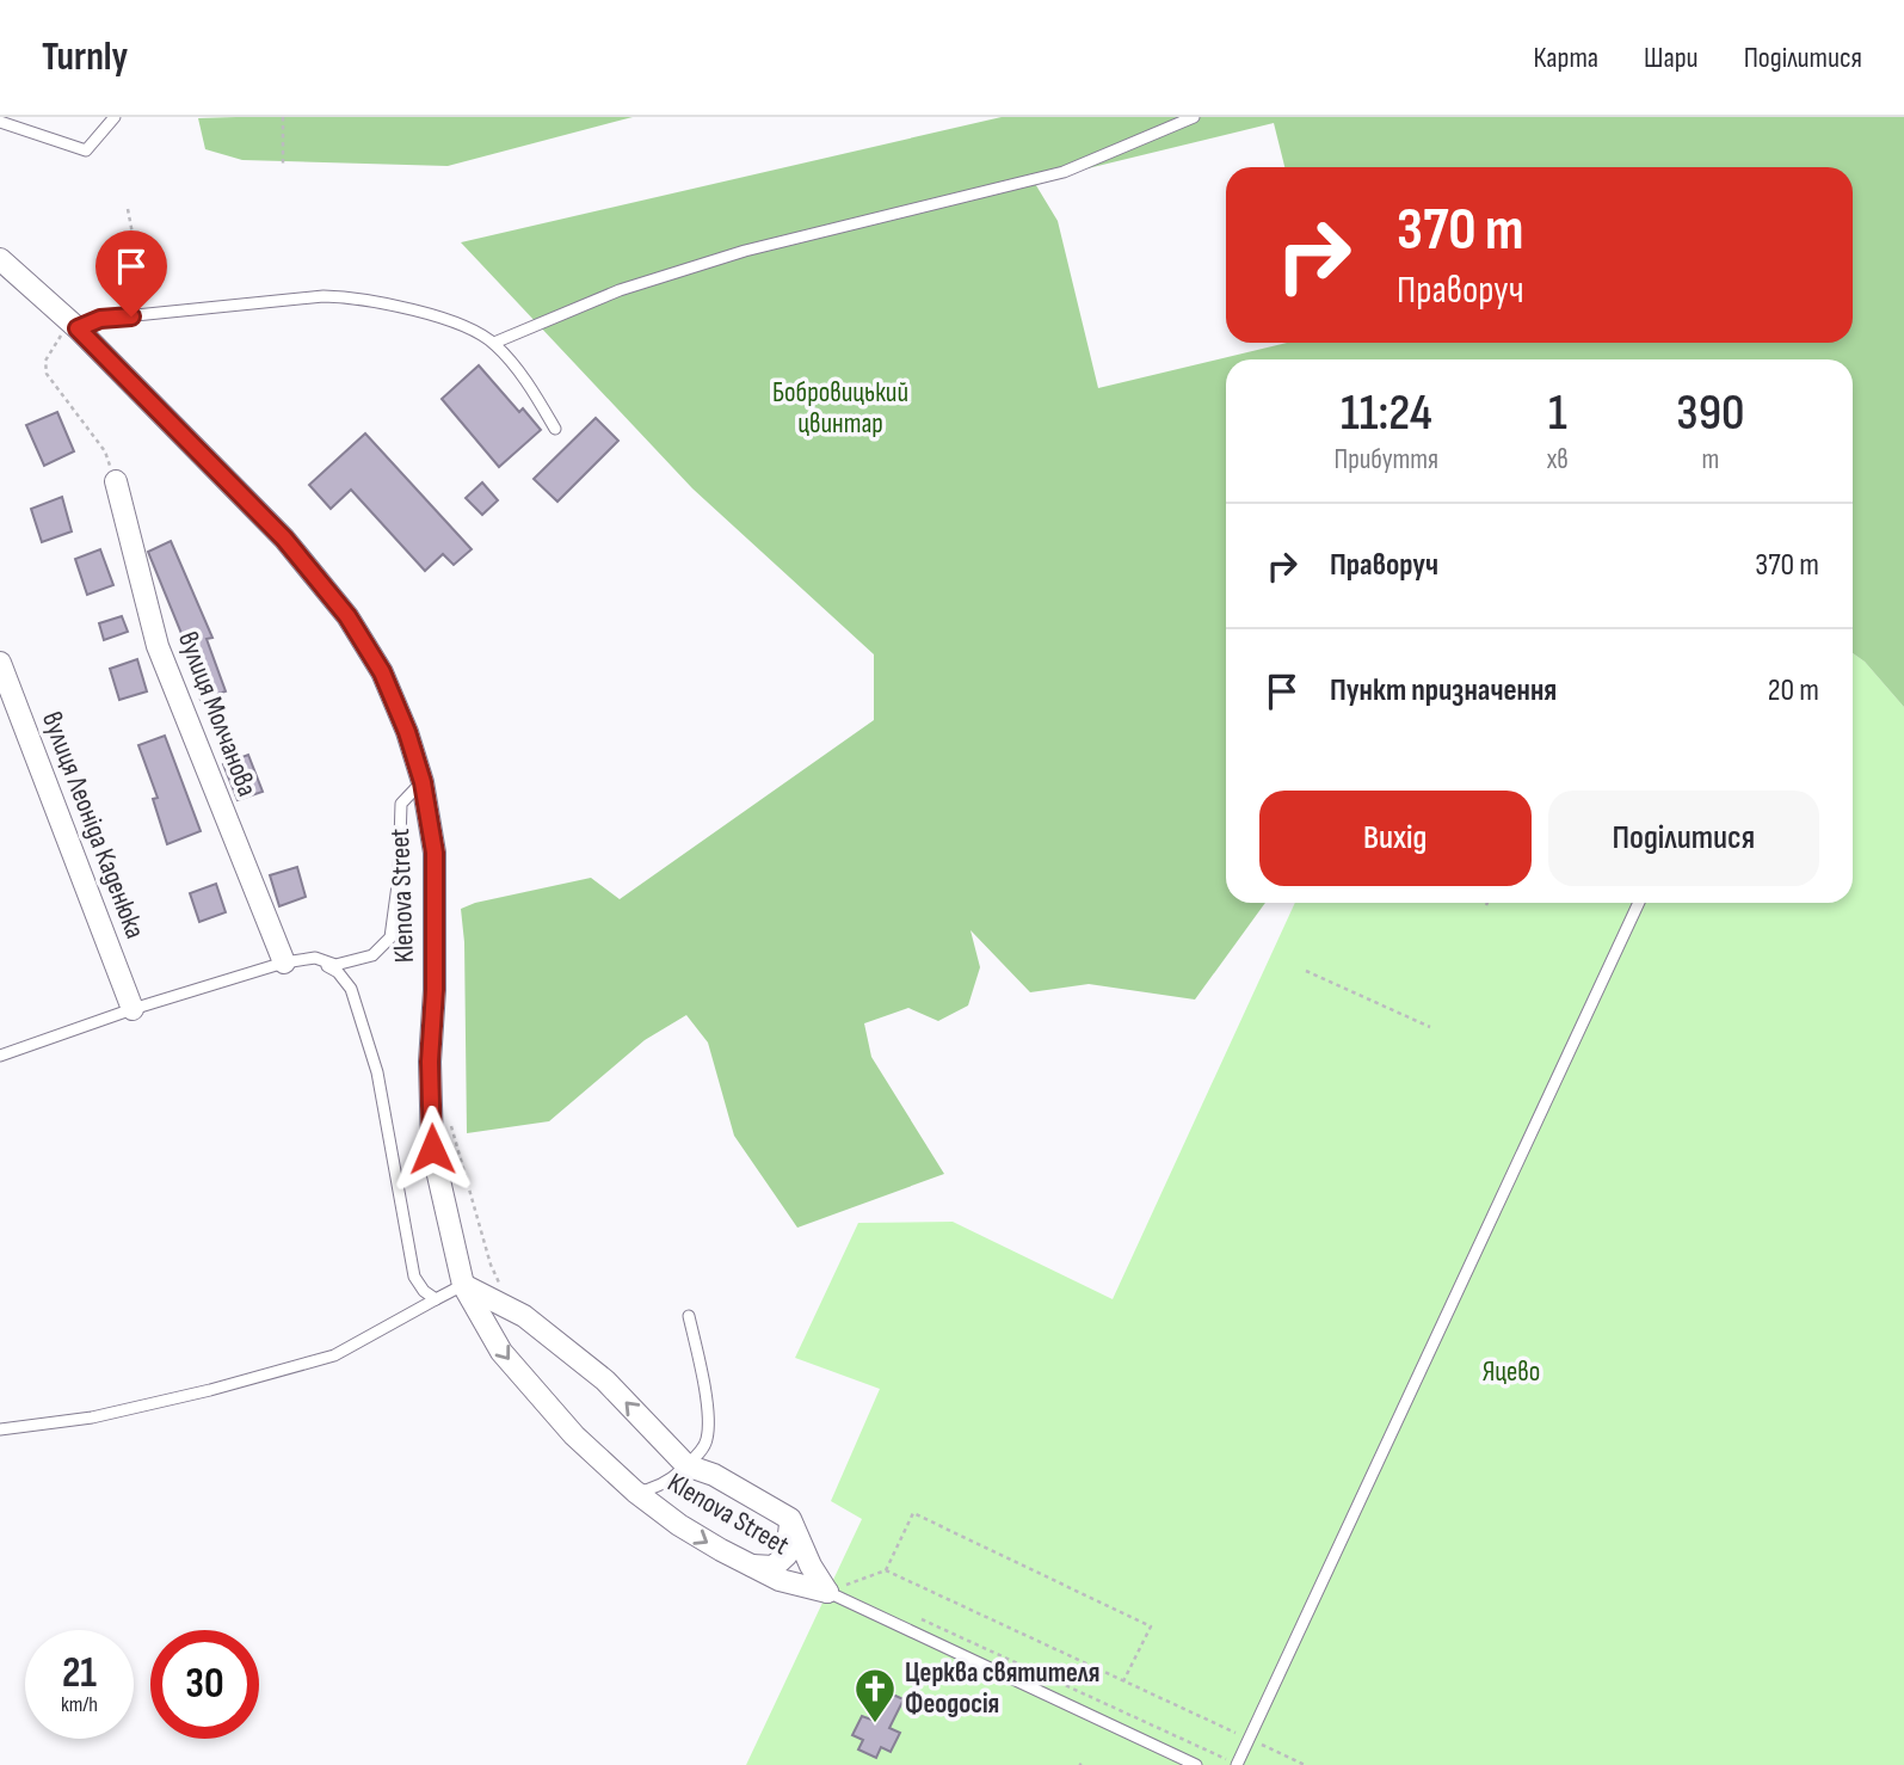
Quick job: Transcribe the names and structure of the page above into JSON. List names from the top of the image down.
{
  "streets": {
    "street": ["вулиця Молчанова", "вулиця Леоніда Каденюка", "Klenova Street"]
  },
  "parks": ["Бобровицький цвинтар", "Яцево"],
  "places": {
    "church": ["Церква святителя Феодосія"]
  },
  "page": {
    "header": "Turnly",
    "nav": ["Карта", "Шари", "Поділитися"],
    "turn": ["370 m", "Праворуч"],
    "eta": [
      "11:24",
      "Прибуття",
      "1",
      "хв",
      "390",
      "m"
    ],
    "list": [
      {
        "name": "Праворуч",
        "value": "370 m"
      },
      {
        "name": "Пункт призначення",
        "value": "20 m"
      }
    ],
    "buttons": ["Вихід", "Поділитися"],
    "speed": "21 km/h",
    "limit": "30"
  }
}
